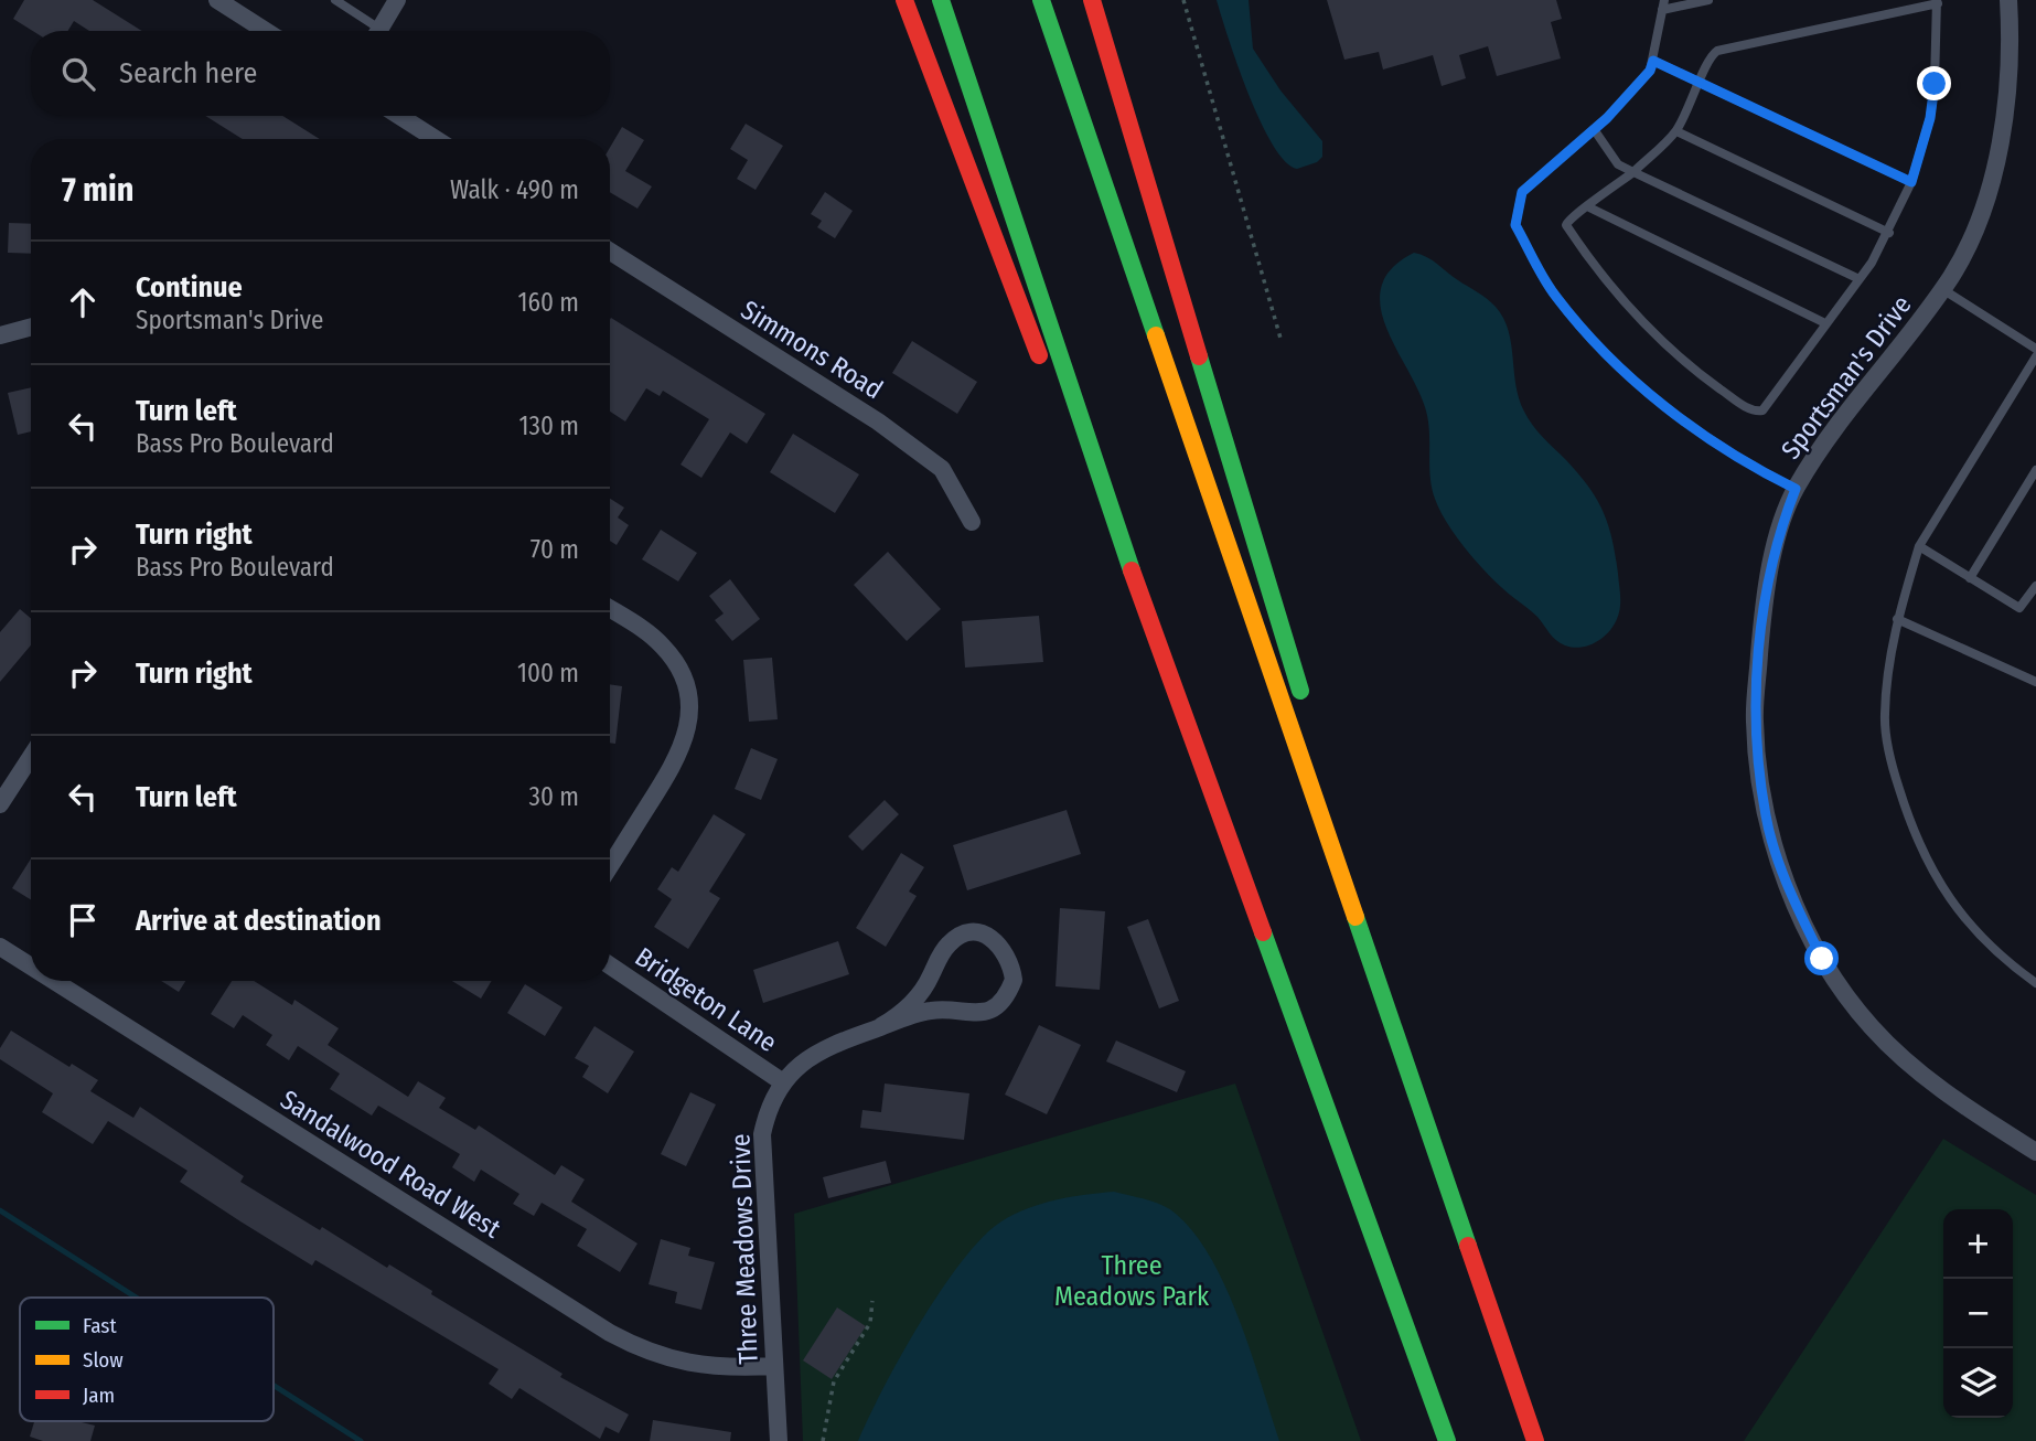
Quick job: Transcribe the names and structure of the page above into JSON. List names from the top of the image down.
{
  "streets": {
    "street": [
      "Simmons Road",
      "Sportsman's Drive",
      "Bridgeton Lane",
      "Sandalwood Road West",
      "Three Meadows Drive"
    ]
  },
  "crossings": [
    ["Bridgeton Lane", "Three Meadows Drive"],
    ["Sandalwood Road West", "Three Meadows Drive"]
  ],
  "parks": ["Three Meadows Park"],
  "legend": ["Fast", "Slow", "Jam"],
  "page": {
    "search": "Search here",
    "heading": ["7 min", "Walk · 490 m"],
    "list": [
      ["Continue", "Sportsman's Drive", "160 m"],
      ["Turn left", "Bass Pro Boulevard", "130 m"],
      ["Turn right", "Bass Pro Boulevard", "70 m"],
      ["Turn right", "100 m"],
      ["Turn left", "30 m"],
      "Arrive at destination"
    ],
    "map_buttons": ["+", "−"]
  }
}
